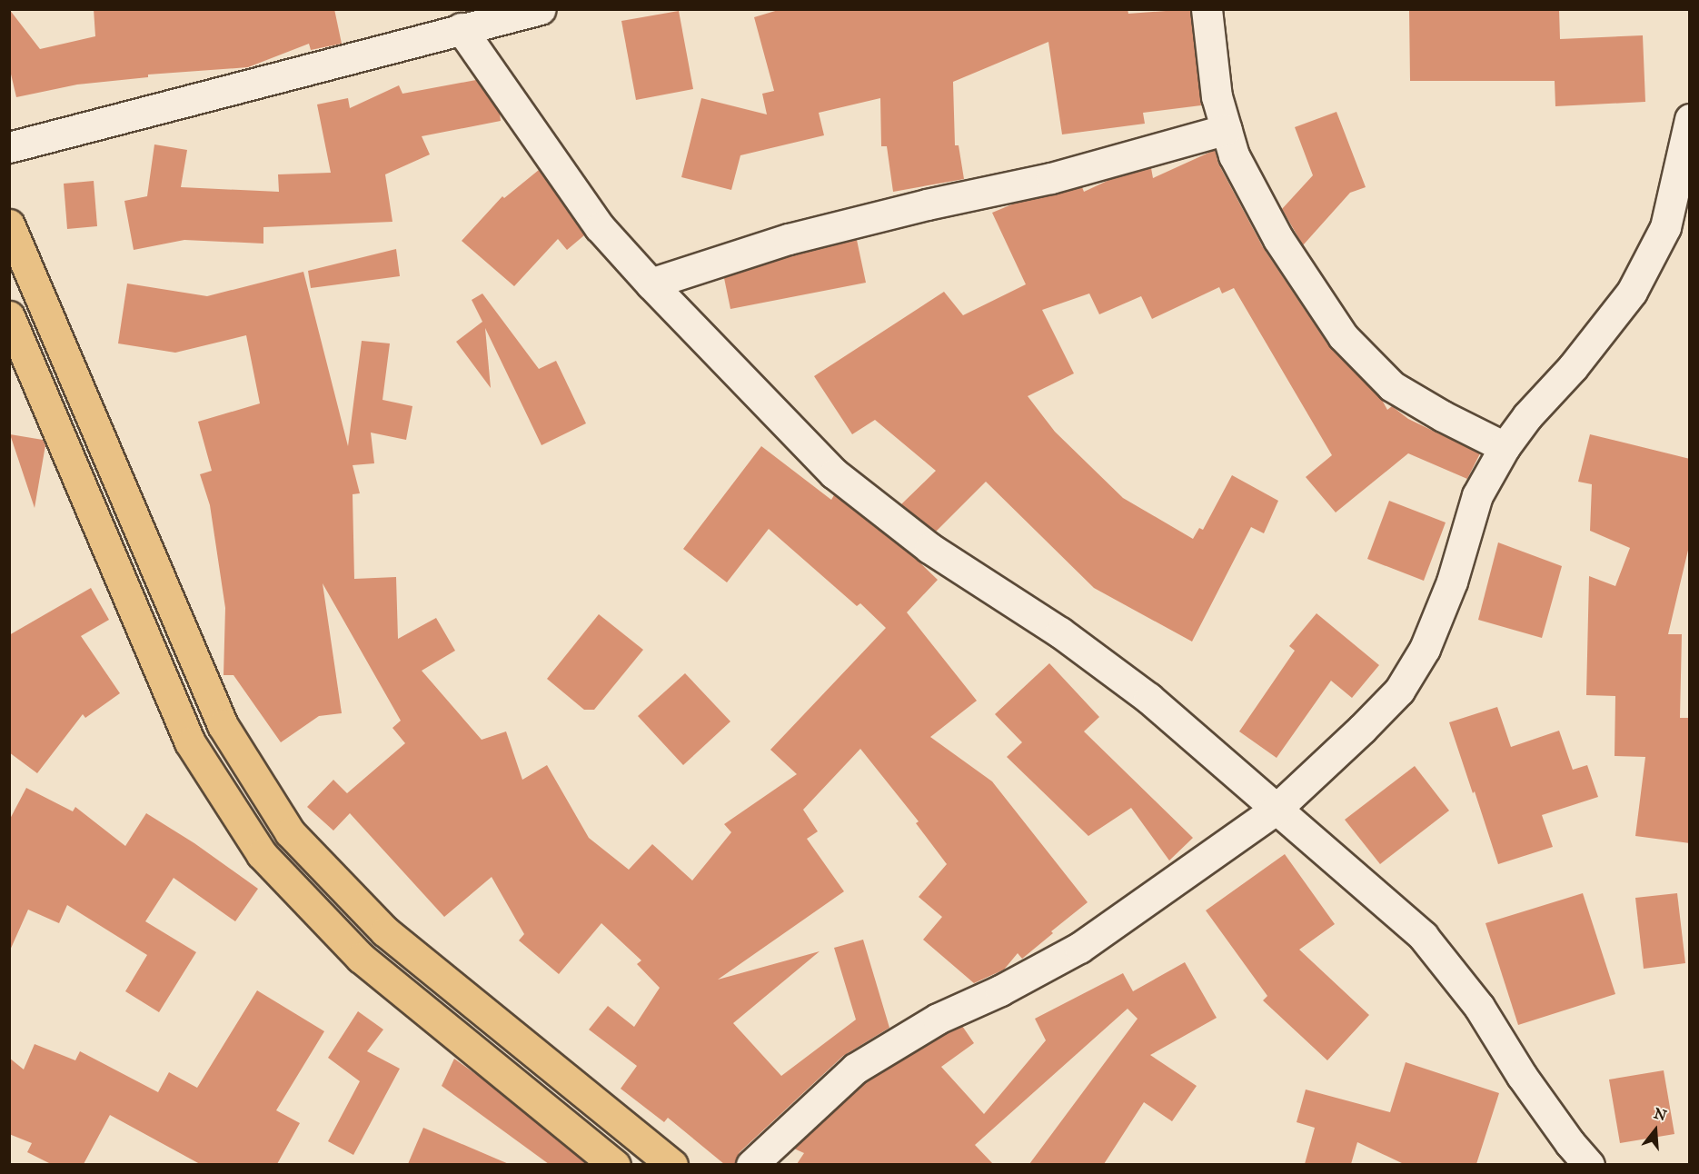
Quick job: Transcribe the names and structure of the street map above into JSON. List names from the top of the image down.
{
  "north": "top"
}
